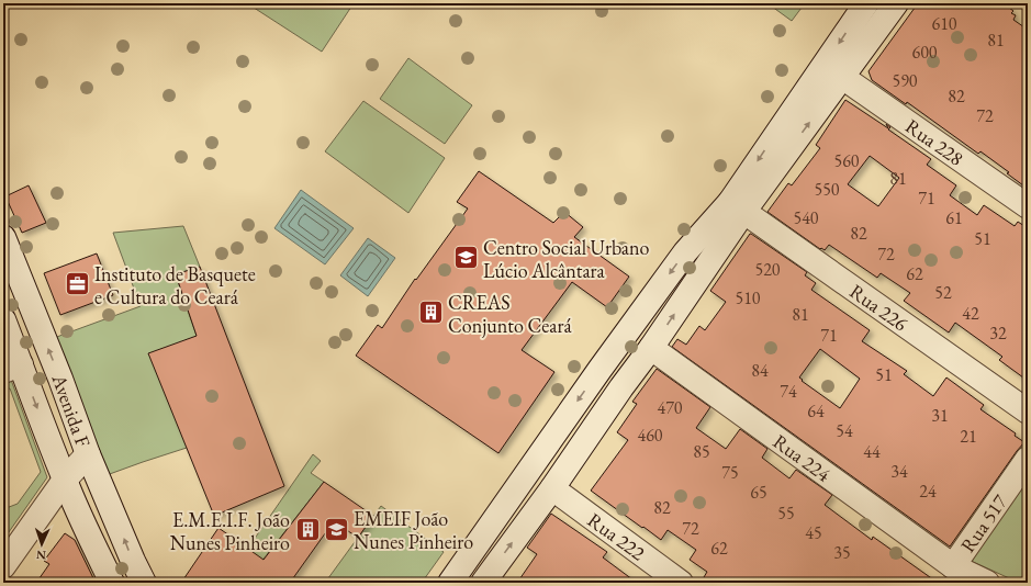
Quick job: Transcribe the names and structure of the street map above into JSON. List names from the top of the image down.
{
  "streets": {
    "street": [
      "Rua 228",
      "Rua 226",
      "Avenida F",
      "Rua 224",
      "Rua 517",
      "Rua 222"
    ]
  },
  "crossings": [
    ["Rua 224", "Rua 517"]
  ],
  "places": {
    "school or university": ["Centro Social Urbano Lúcio Alcântara", "EMEIF João Nunes Pinheiro"],
    "office": ["Instituto de Basquete e Cultura do Ceará"],
    "building": ["CREAS Conjunto Ceará", "E.M.E.I.F. João Nunes Pinheiro"]
  },
  "house_numbers": [
    "610",
    "81",
    "600",
    "590",
    "82",
    "72",
    "560",
    "81",
    "550",
    "71",
    "540",
    "61",
    "82",
    "51",
    "72",
    "520",
    "62",
    "52",
    "510",
    "42",
    "81",
    "32",
    "71",
    "84",
    "51",
    "74",
    "470",
    "64",
    "31",
    "54",
    "460",
    "21",
    "85",
    "44",
    "34",
    "75",
    "24",
    "65",
    "82",
    "55",
    "72",
    "45",
    "62",
    "35"
  ],
  "north": "bottom"
}
